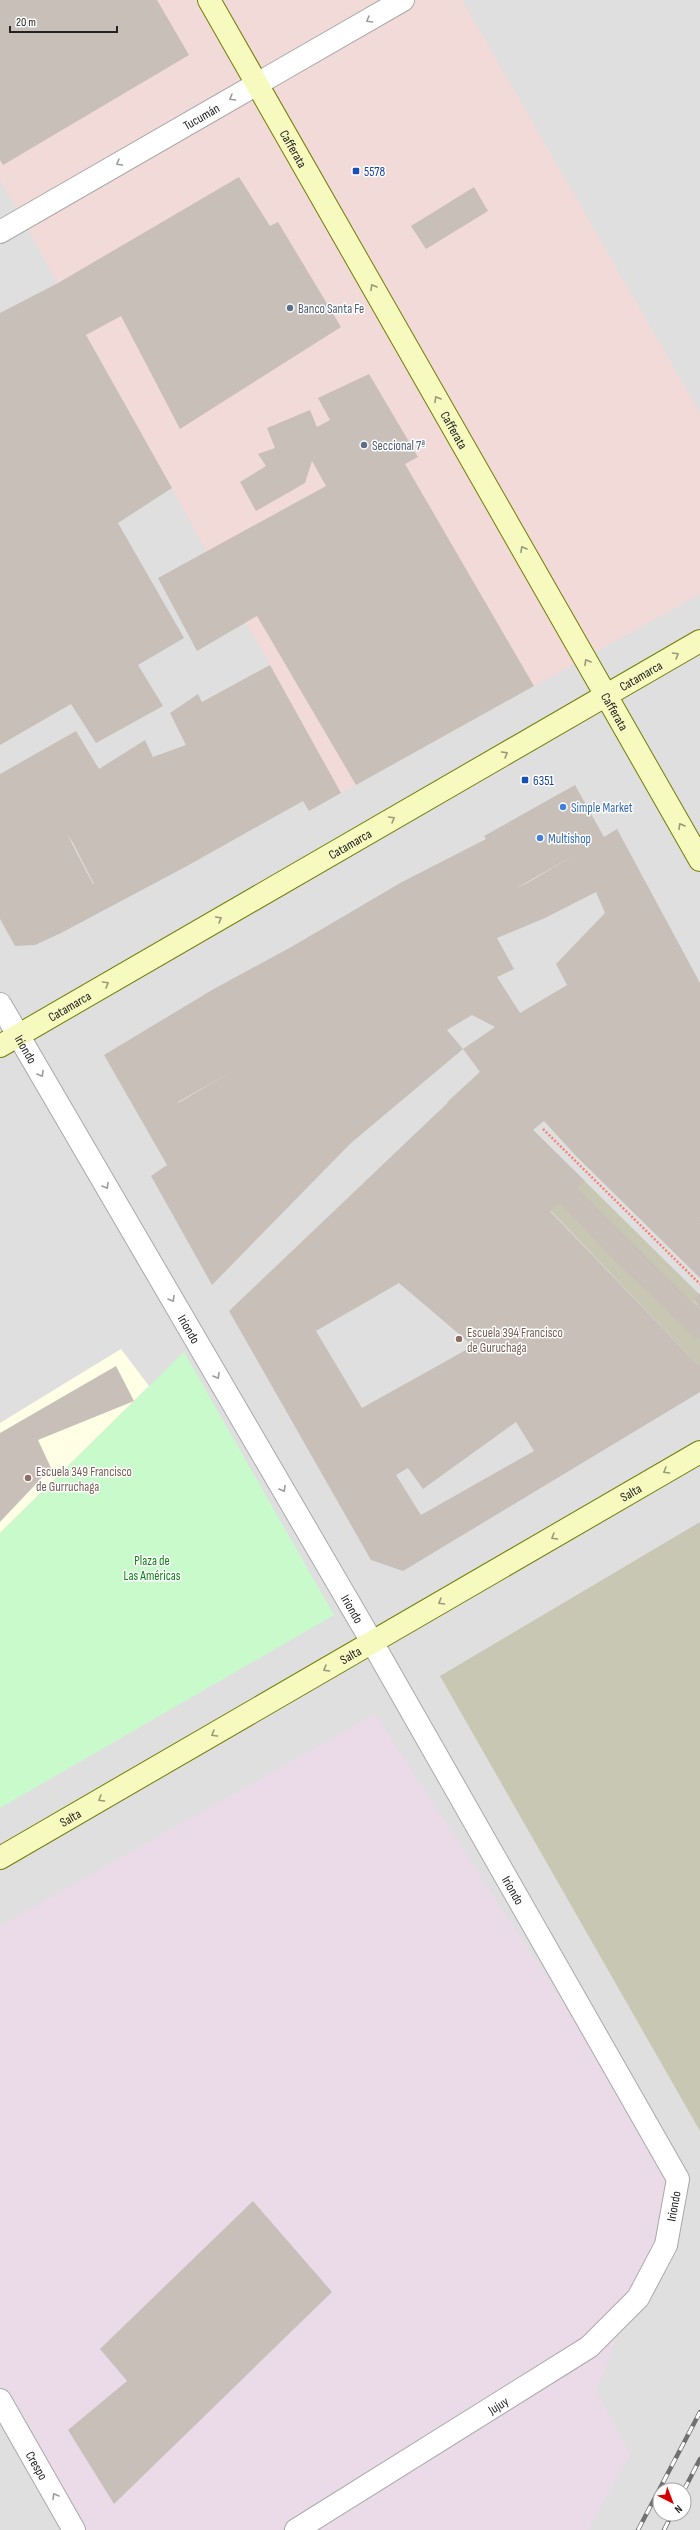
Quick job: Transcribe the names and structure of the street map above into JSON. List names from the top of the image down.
{
  "streets": {
    "main road": ["Cafferata", "Catamarca", "Salta"],
    "street": [
      "Tucumán",
      "Iriondo",
      "Jujuy",
      "Crespo"
    ]
  },
  "crossings": [
    ["Tucumán", "Cafferata"],
    ["Cafferata", "Catamarca"],
    ["Catamarca", "Iriondo"],
    ["Iriondo", "Salta"],
    ["Iriondo", "Jujuy"]
  ],
  "one_way": [
    "Tucumán",
    "Cafferata",
    "Catamarca",
    "Iriondo",
    "Salta",
    "Crespo"
  ],
  "parks": ["Plaza de Las Américas"],
  "places": {
    "transit": ["5578", "6351"],
    "other": [
      "Banco Santa Fe",
      "Seccional 7ª",
      "Simple Market",
      "Multishop",
      "Escuela 394 Francisco de Guruchaga",
      "Escuela 349 Francisco de Gurruchaga"
    ]
  },
  "scale_bar": "20 m",
  "north": "bottom right"
}
